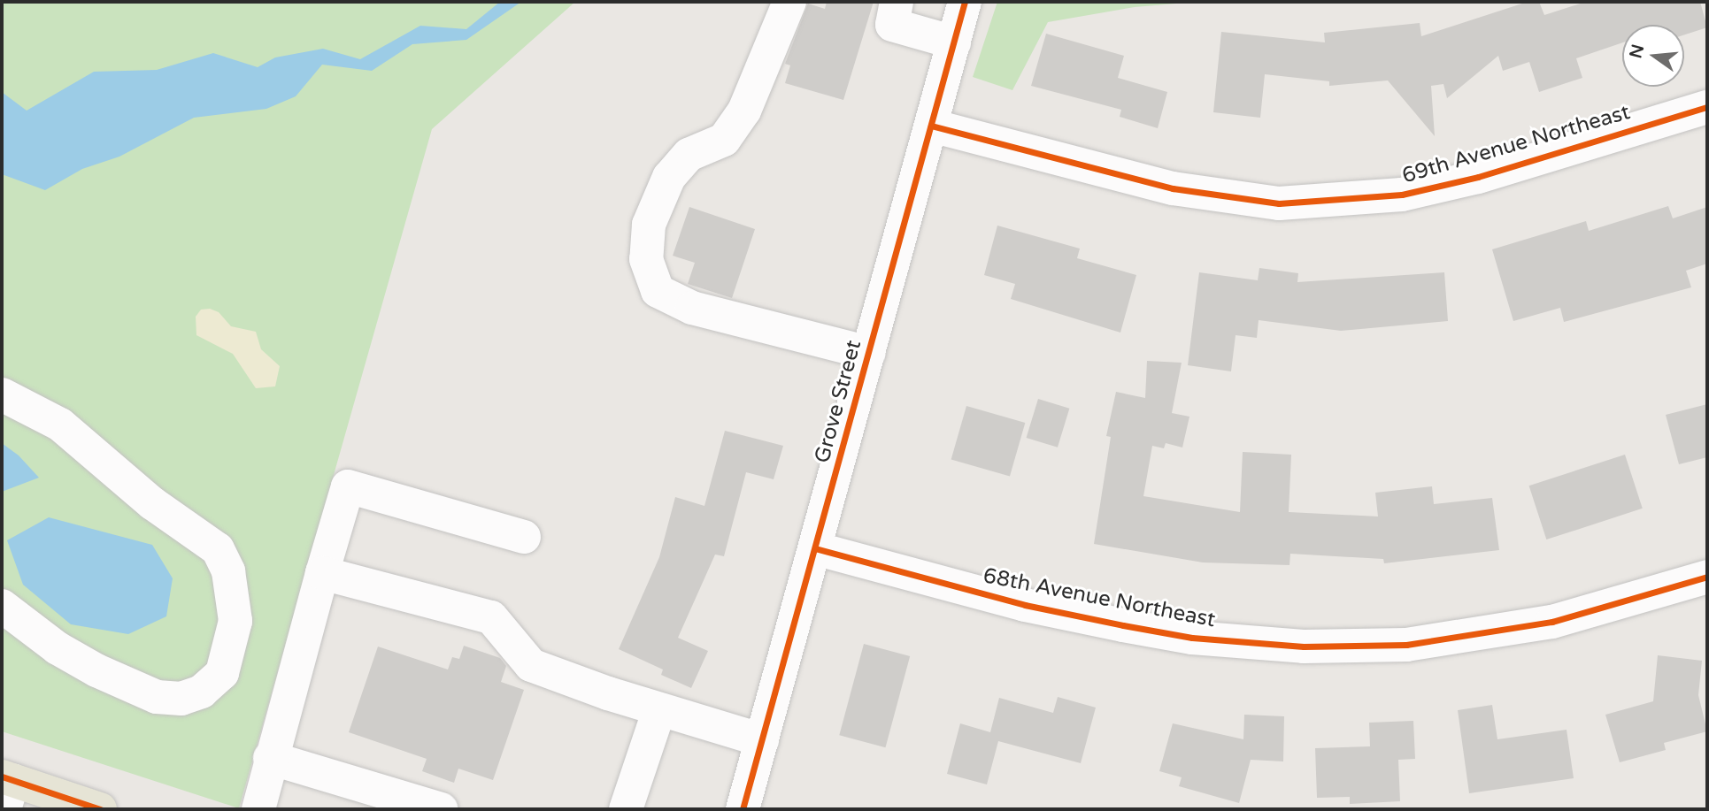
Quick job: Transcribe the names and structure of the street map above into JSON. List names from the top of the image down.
{
  "streets": {
    "street": ["69th Avenue Northeast", "Grove Street", "68th Avenue Northeast"]
  },
  "crossings": [
    ["69th Avenue Northeast", "Grove Street"],
    ["Grove Street", "68th Avenue Northeast"]
  ],
  "north": "left"
}
